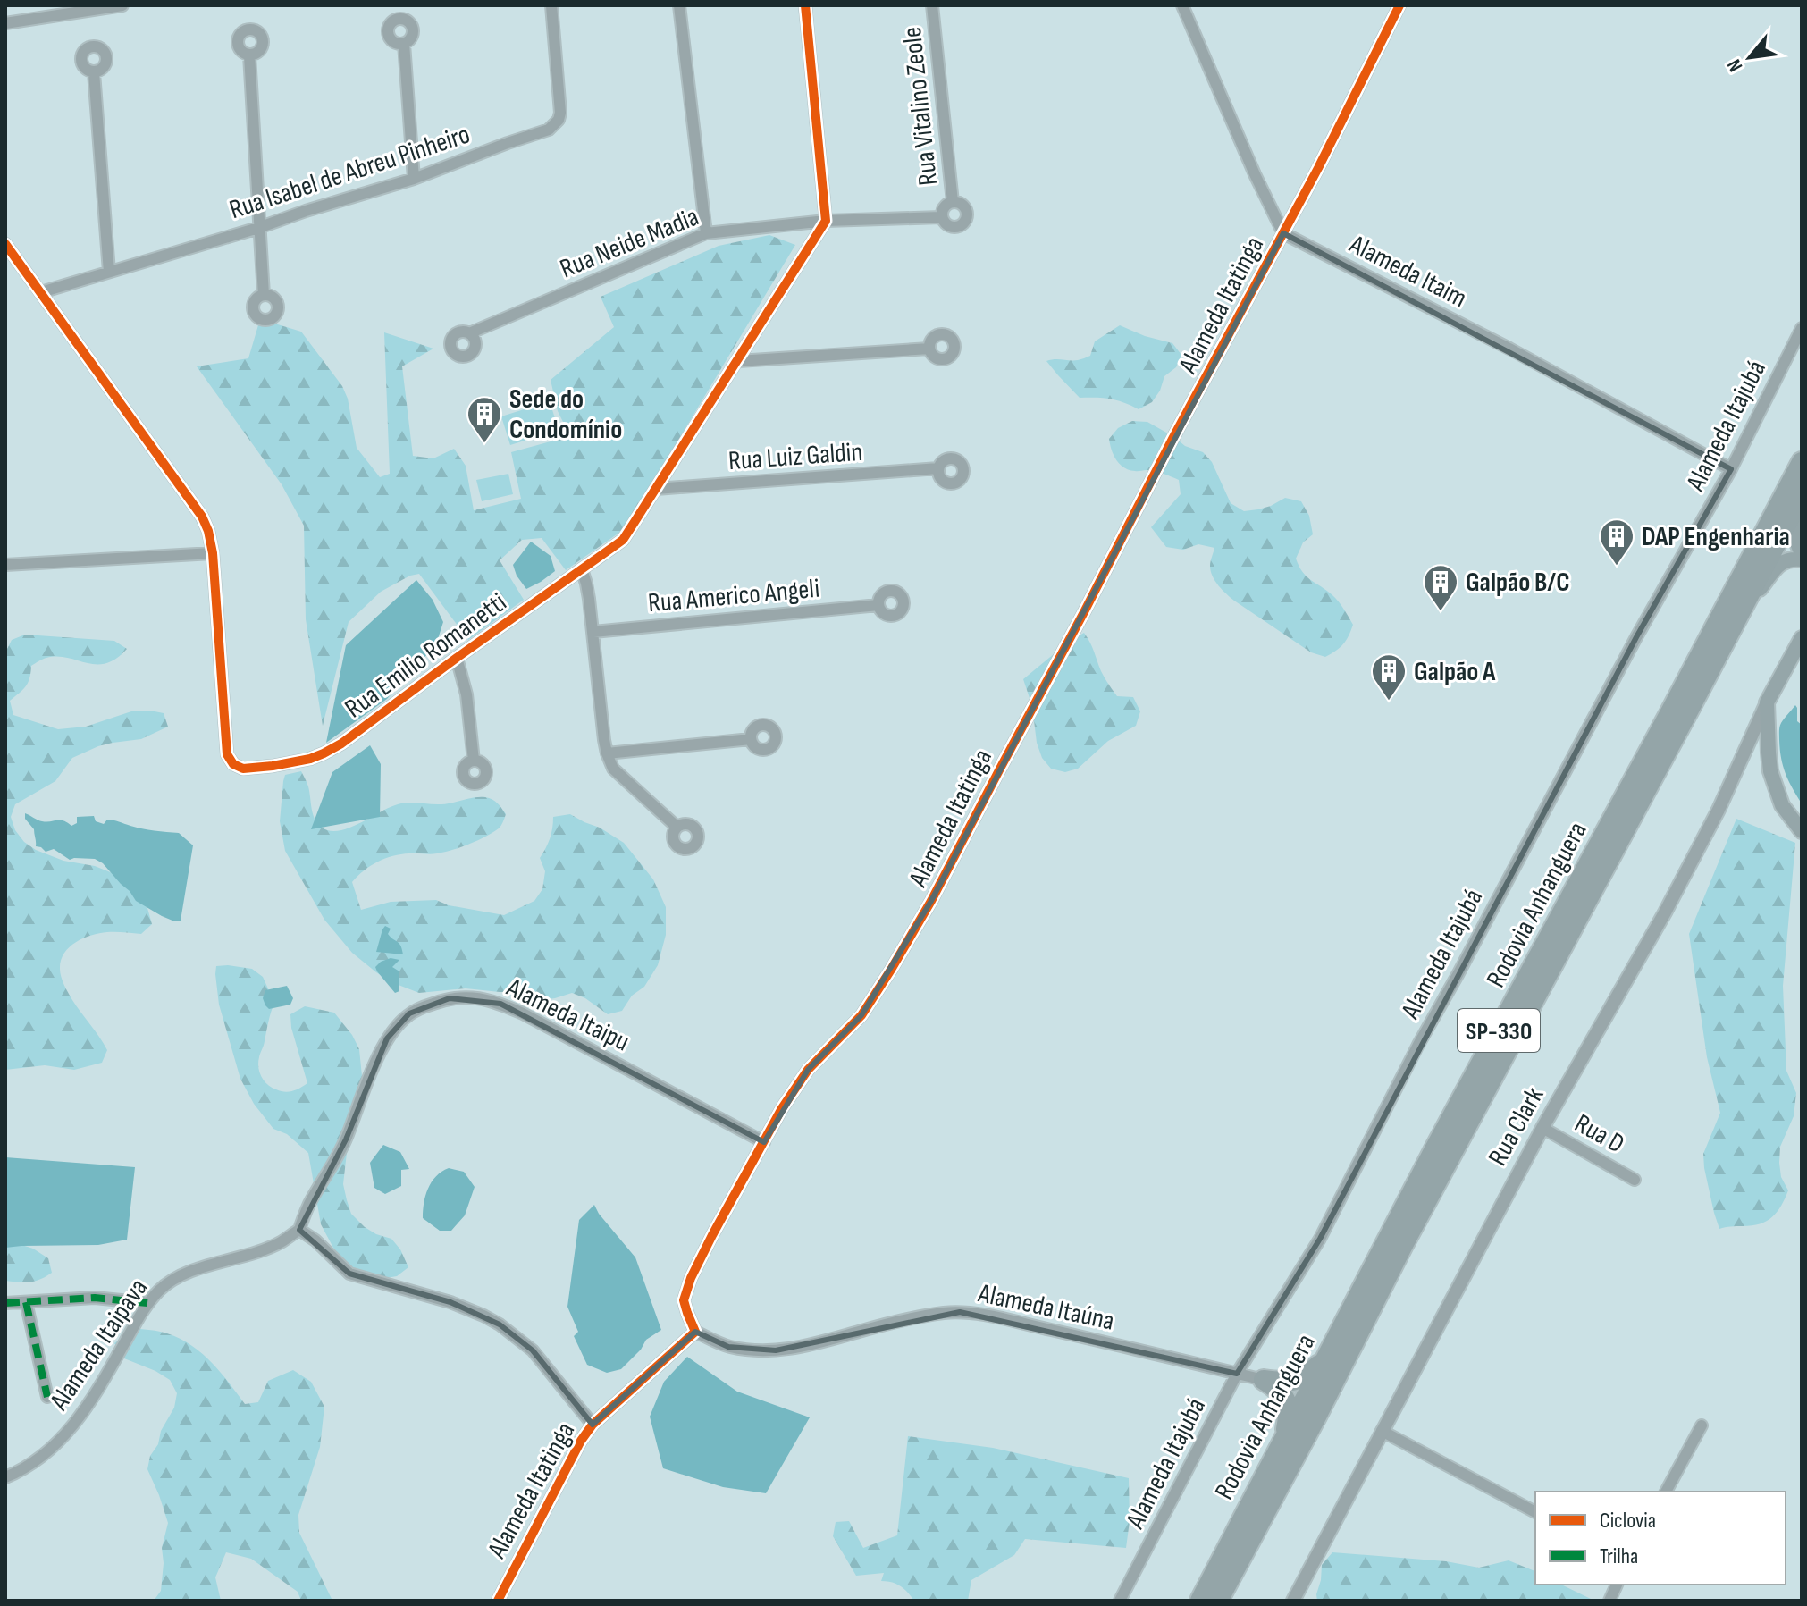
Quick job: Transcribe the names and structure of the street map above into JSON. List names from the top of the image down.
{
  "streets": {
    "highway": ["Rodovia Anhanguera", "SP-330"],
    "main road": ["Rua Clark"],
    "street": [
      "Rua Vitalino Zeole",
      "Rua Isabel de Abreu Pinheiro",
      "Rua Neide Madia",
      "Alameda Itaim",
      "Alameda Itatinga",
      "Alameda Itajubá",
      "Rua Luiz Galdin",
      "Rua Americo Angeli",
      "Rua Emilio Romanetti",
      "Alameda Itaipu",
      "Rua D",
      "Alameda Itaúna",
      "Alameda Itaipava"
    ]
  },
  "crossings": [
    ["Rua Vitalino Zeole", "Rua Neide Madia"],
    ["Rua Isabel de Abreu Pinheiro", "Rua Emilio Romanetti"],
    ["Rua Neide Madia", "Rua Emilio Romanetti"],
    ["Alameda Itaim", "Alameda Itatinga"],
    ["Alameda Itaim", "Alameda Itajubá"],
    ["Alameda Itatinga", "Alameda Itaipu"],
    ["Alameda Itatinga", "Alameda Itaúna"],
    ["Alameda Itajubá", "Alameda Itaúna"],
    ["Rua Luiz Galdin", "Rua Emilio Romanetti"],
    ["Alameda Itaipu", "Alameda Itaipava"],
    ["Rua Clark", "Rua D"]
  ],
  "places": {
    "building": [
      "Sede do Condomínio",
      "DAP Engenharia",
      "Galpão B/C",
      "Galpão A"
    ]
  },
  "legend": ["Ciclovia", "Trilha"],
  "north": "bottom left"
}
